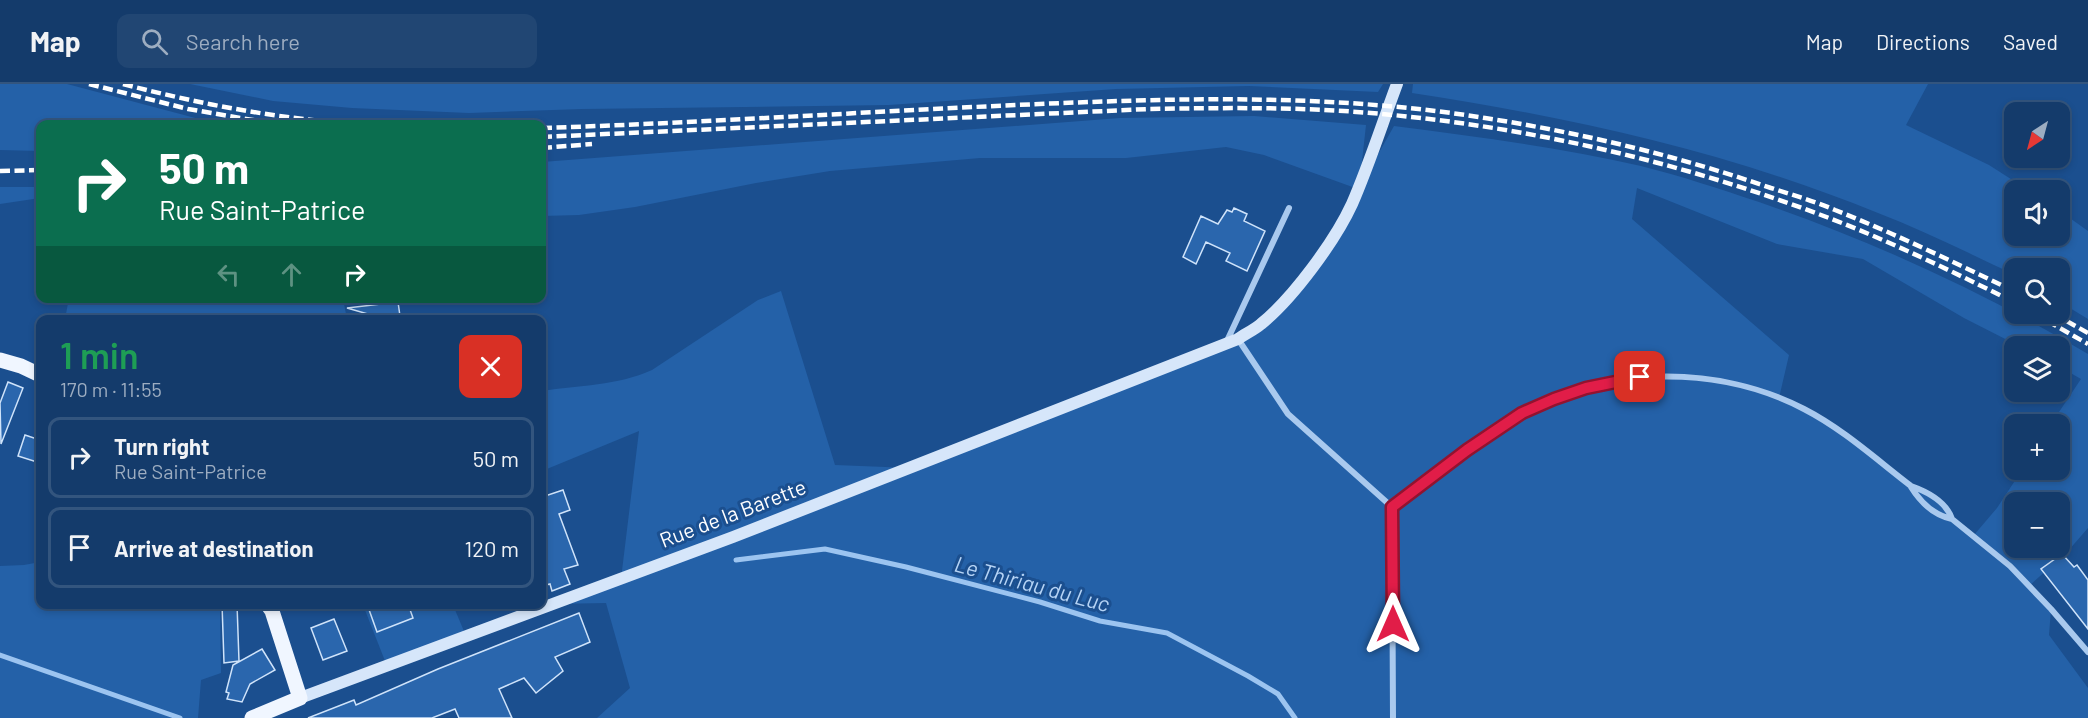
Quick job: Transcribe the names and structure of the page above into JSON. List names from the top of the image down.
{
  "streets": {
    "main road": ["Rue de la Barette"]
  },
  "water": ["Le Thiriau du Luc"],
  "north": "bottom left",
  "page": {
    "header": "Map",
    "search": "Search here",
    "nav": ["Map", "Directions", "Saved"],
    "map_buttons": ["+", "−"],
    "turn": ["50 m", "Rue Saint-Patrice"],
    "heading": ["1 min", "170 m · 11:55"],
    "list": [
      {
        "name": "Turn right",
        "note": "Rue Saint-Patrice",
        "value": "50 m"
      },
      {
        "name": "Arrive at destination",
        "value": "120 m"
      }
    ]
  }
}
